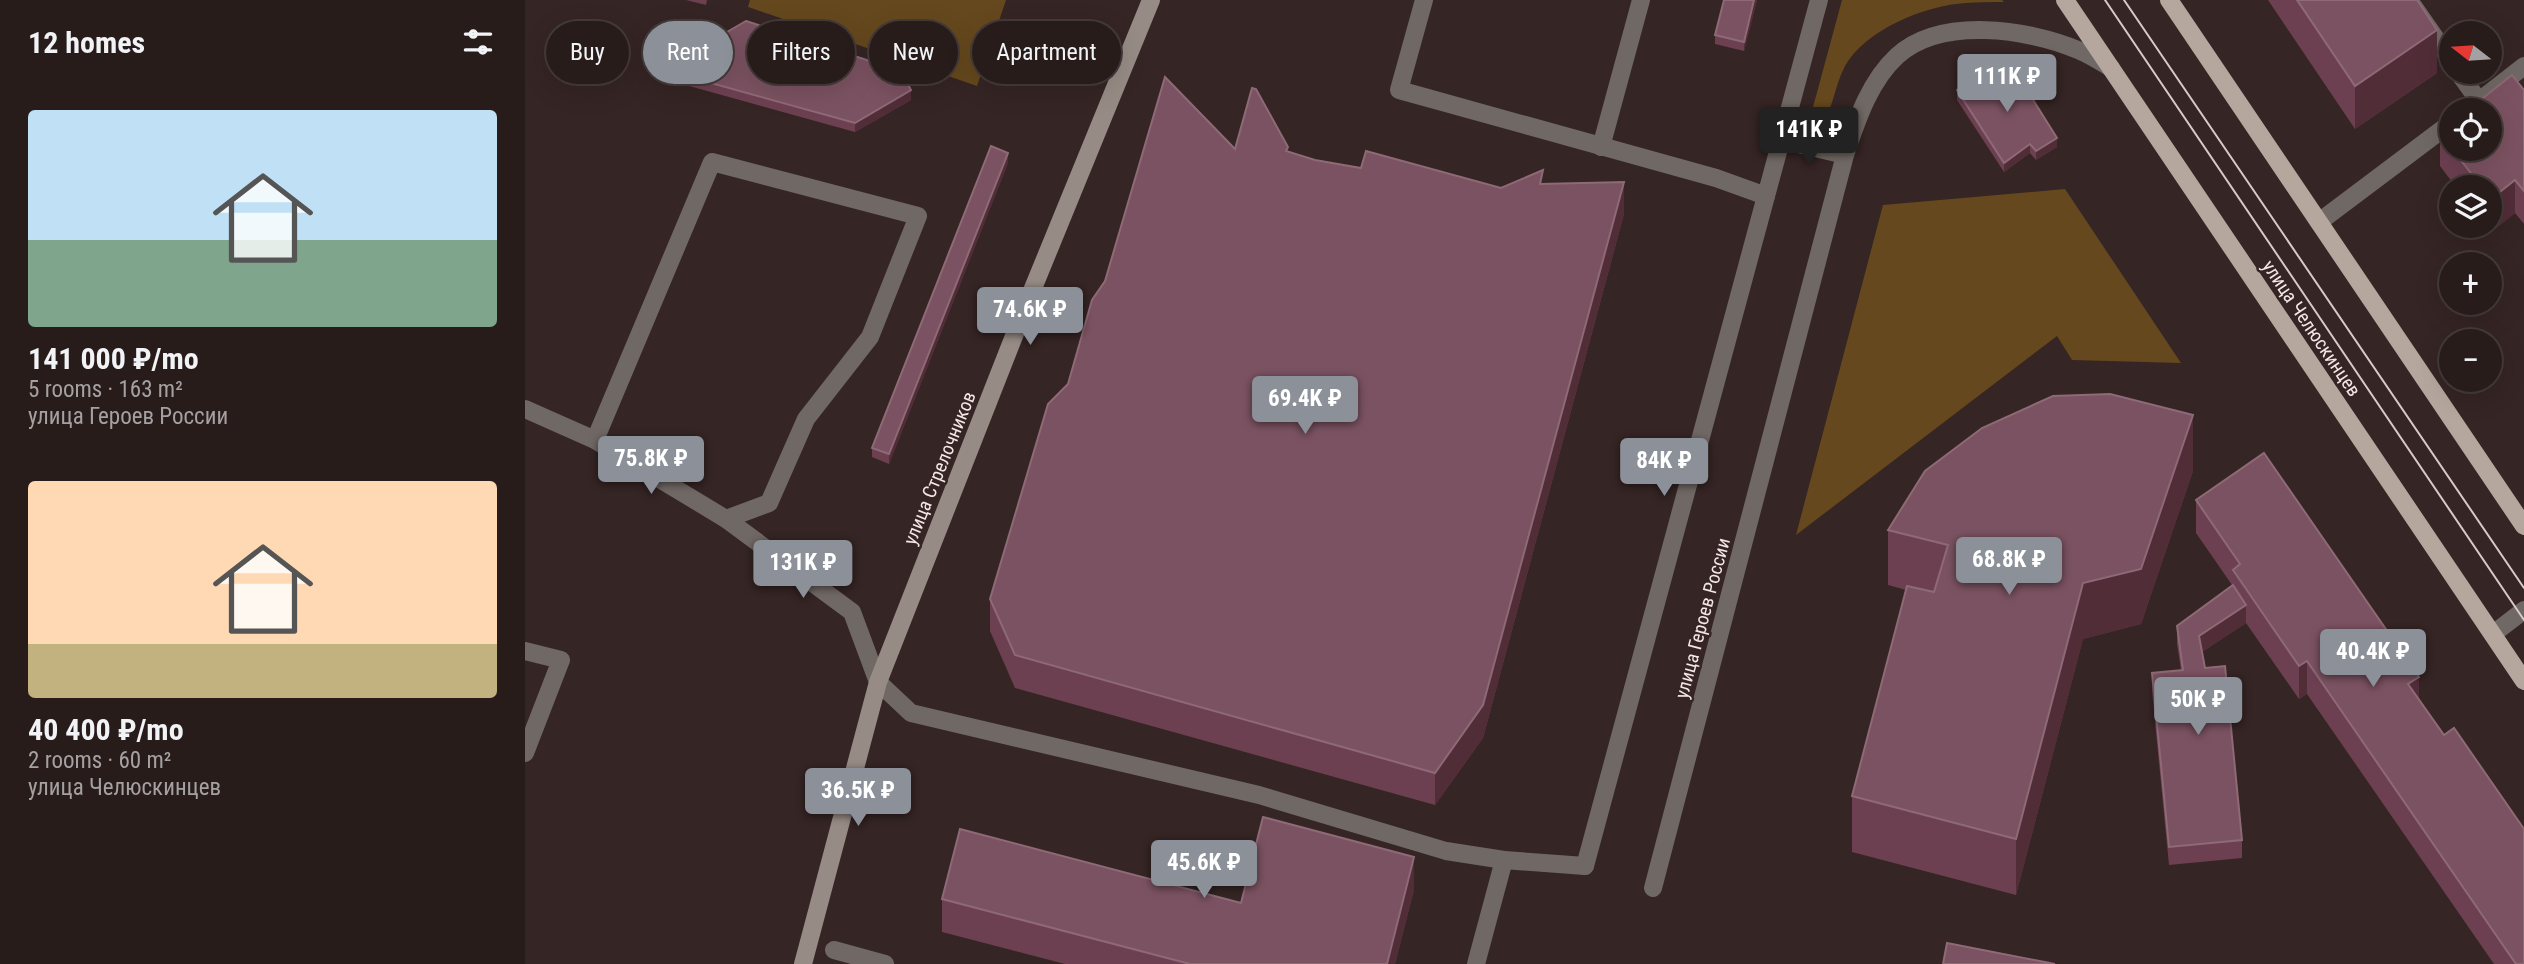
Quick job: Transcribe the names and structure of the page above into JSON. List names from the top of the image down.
{
  "streets": {
    "main road": ["улица Челюскинцев", "улица Стрелочников"],
    "street": ["улица Героев России"]
  },
  "crossings": [
    ["улица Челюскинцев", "улица Героев России"]
  ],
  "north": "left",
  "page": {
    "heading": "12 homes",
    "map_buttons": ["+", "−"],
    "chip": [
      "Buy",
      "Rent",
      "Filters",
      "New",
      "Apartment"
    ],
    "price": [
      "111K ₽",
      "141K ₽",
      "74.6K ₽",
      "69.4K ₽",
      "75.8K ₽",
      "84K ₽",
      "68.8K ₽",
      "131K ₽",
      "40.4K ₽",
      "50K ₽",
      "36.5K ₽",
      "45.6K ₽"
    ],
    "list": [
      {
        "name": "141 000 ₽/mo",
        "note": "5 rooms · 163 m² · улица Героев России"
      },
      {
        "name": "40 400 ₽/mo",
        "note": "2 rooms · 60 m² · улица Челюскинцев"
      }
    ]
  }
}
